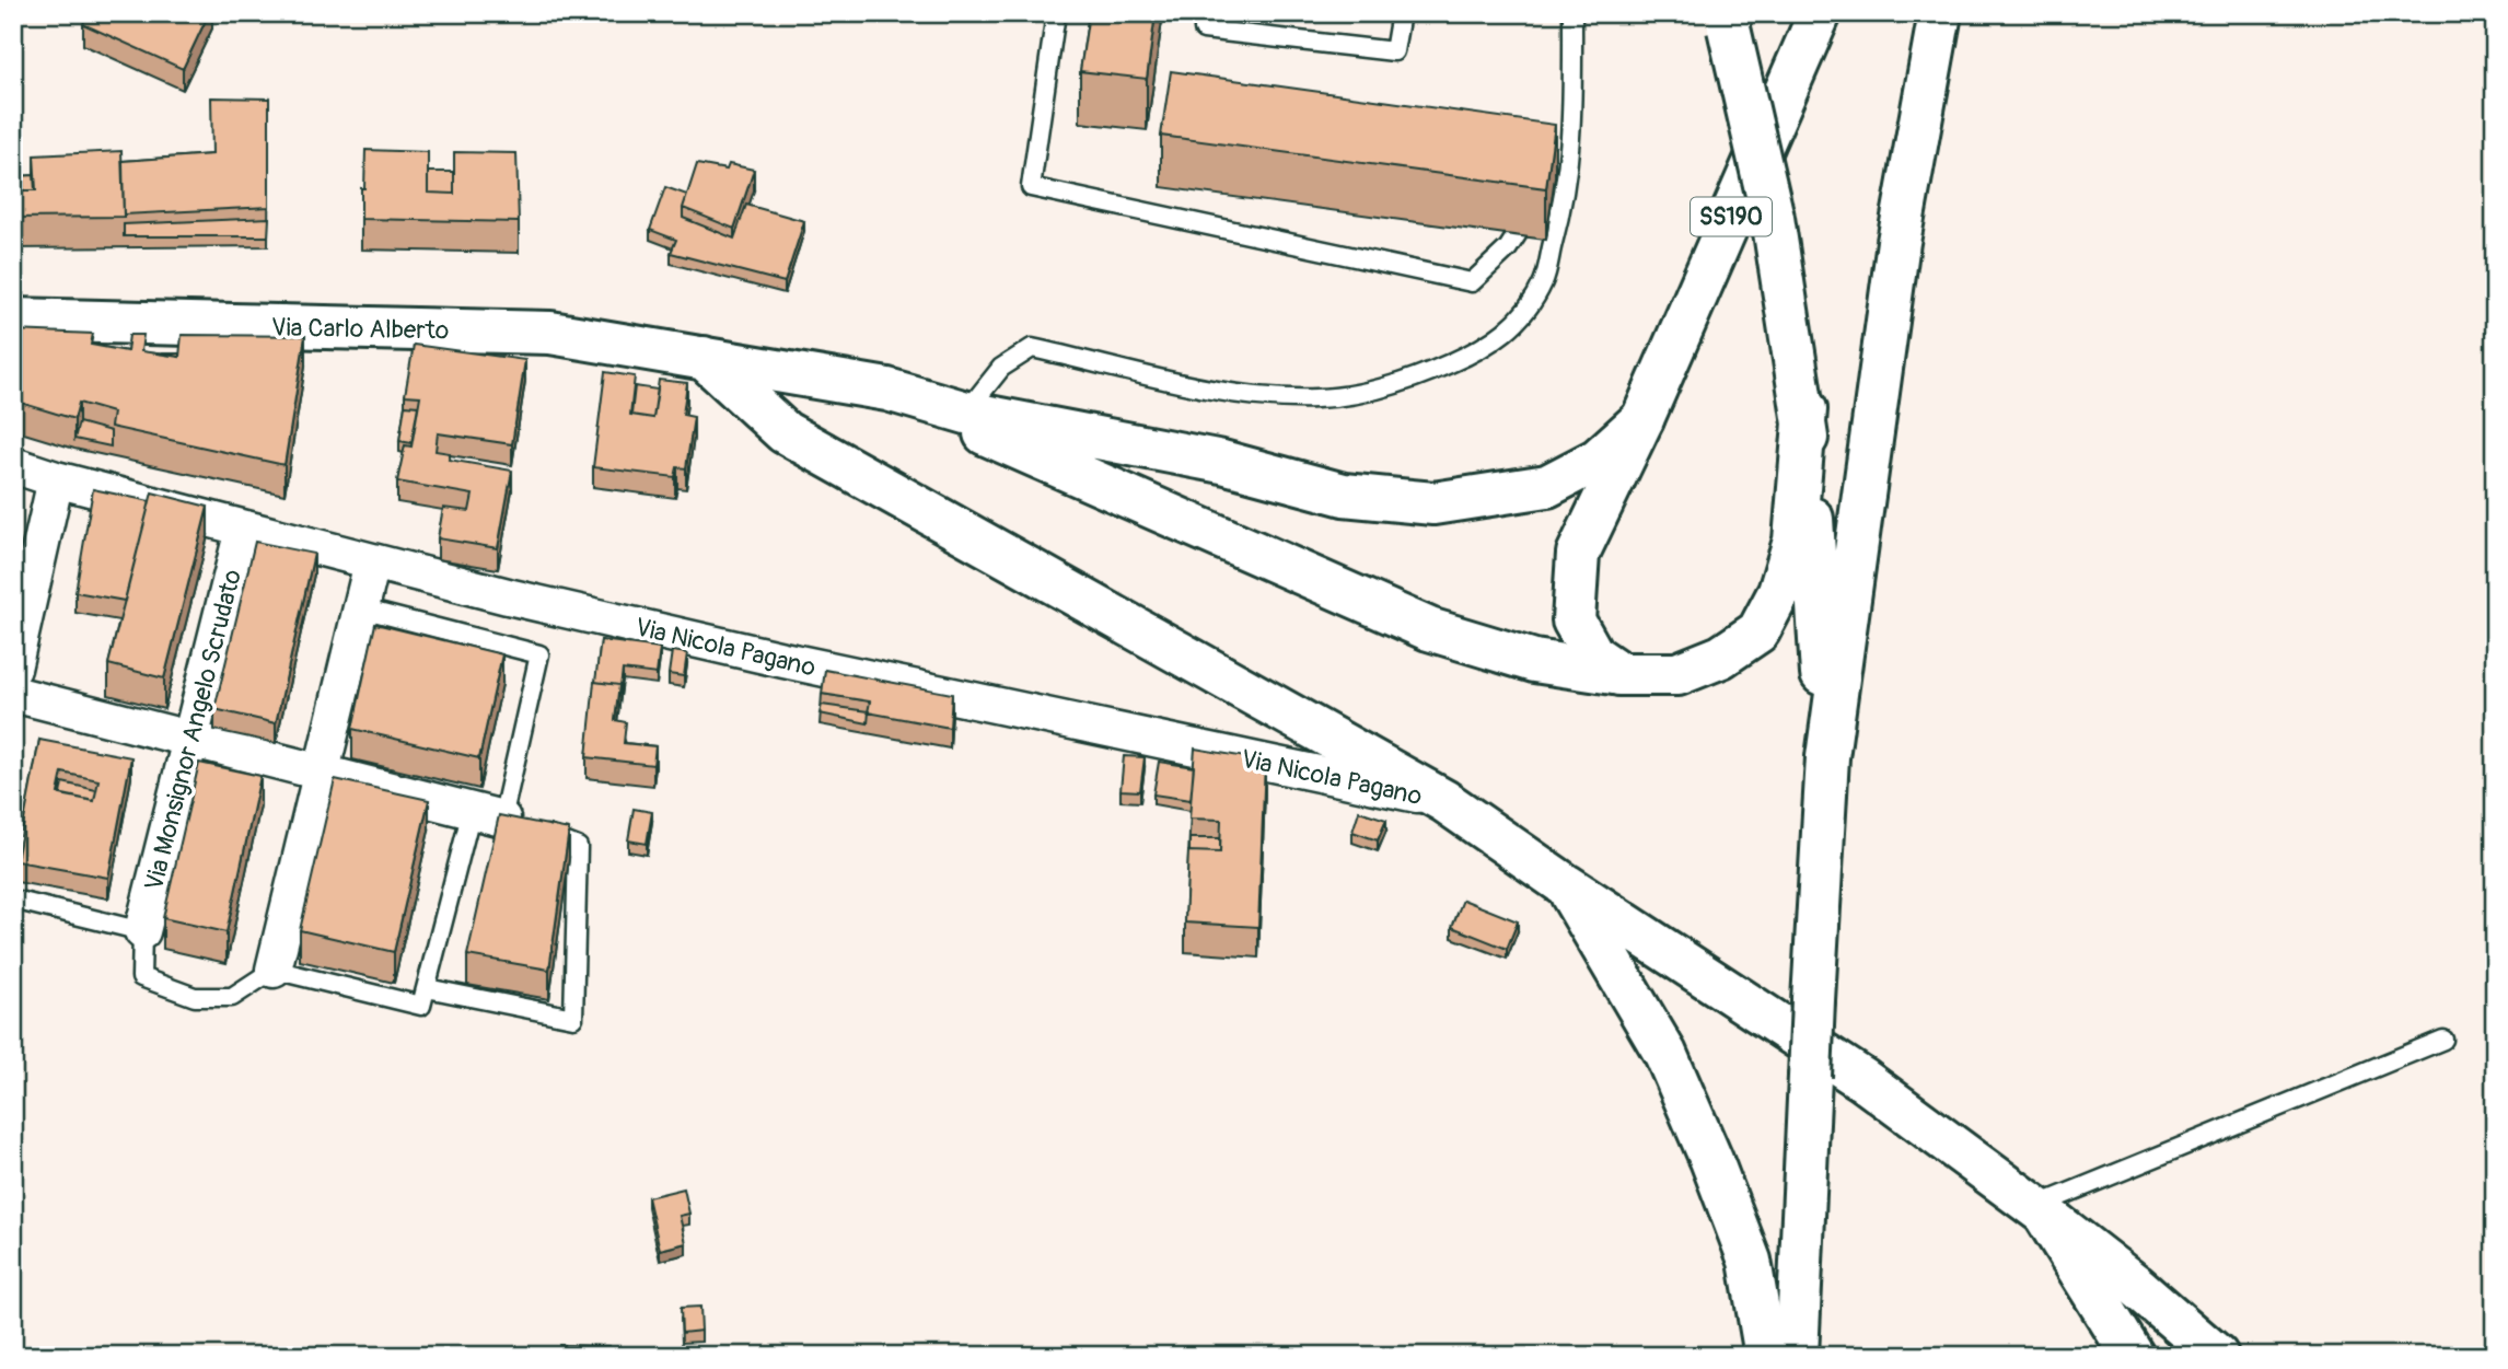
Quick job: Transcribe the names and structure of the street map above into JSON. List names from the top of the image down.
{
  "streets": {
    "main road": ["SS190", "Via Carlo Alberto"],
    "street": ["Via Nicola Pagano", "Via Monsignor Angelo Scrudato"]
  },
  "crossings": [
    ["Via Nicola Pagano", "Via Monsignor Angelo Scrudato"]
  ]
}
